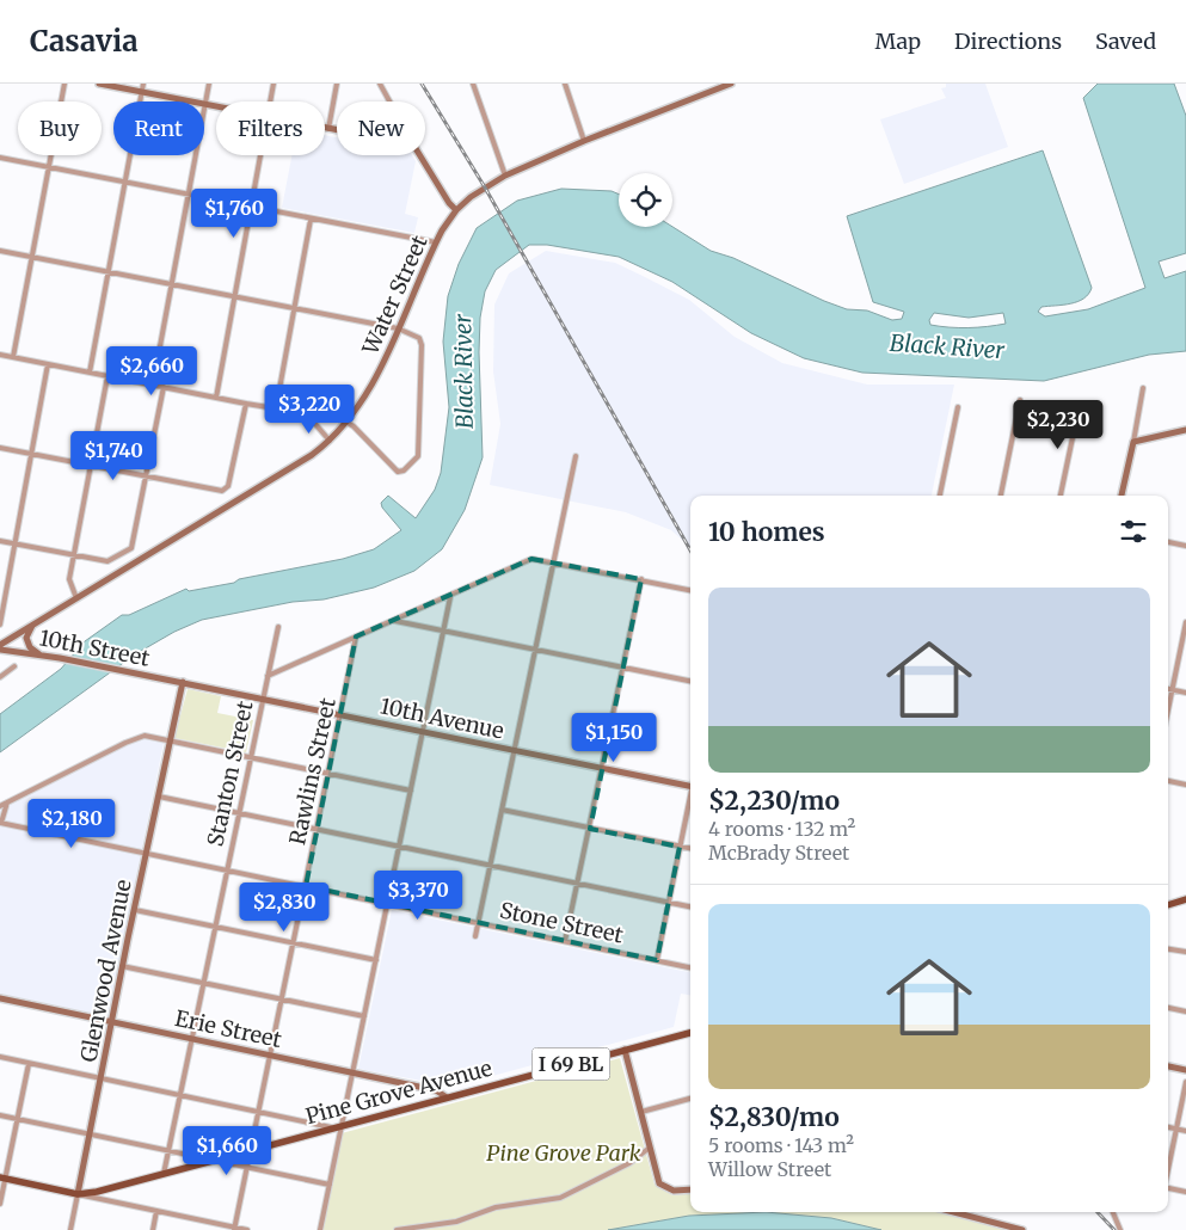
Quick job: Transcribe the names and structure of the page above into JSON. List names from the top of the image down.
{
  "streets": {
    "main road": ["I 69 BL", "Pine Grove Avenue"],
    "street": [
      "Water Street",
      "10th Street",
      "10th Avenue",
      "Rawlins Street",
      "Stanton Street",
      "Stone Street",
      "Glenwood Avenue",
      "Erie Street"
    ]
  },
  "crossings": [
    ["Water Street", "10th Street"],
    ["10th Street", "10th Avenue"],
    ["10th Street", "Glenwood Avenue"],
    ["10th Avenue", "Rawlins Street"],
    ["10th Avenue", "Stanton Street"],
    ["10th Avenue", "Glenwood Avenue"],
    ["Rawlins Street", "Stone Street"],
    ["Rawlins Street", "Erie Street"],
    ["Rawlins Street", "Pine Grove Avenue"],
    ["Stanton Street", "Stone Street"],
    ["Stanton Street", "Erie Street"],
    ["Stanton Street", "Pine Grove Avenue"],
    ["Stone Street", "Glenwood Avenue"],
    ["Glenwood Avenue", "Erie Street"],
    ["Glenwood Avenue", "I 69 BL"],
    ["Glenwood Avenue", "Pine Grove Avenue"],
    ["Erie Street", "Pine Grove Avenue"],
    ["I 69 BL", "Pine Grove Avenue"]
  ],
  "water": ["Black River"],
  "parks": ["Pine Grove Park"],
  "page": {
    "header": "Casavia",
    "nav": ["Map", "Directions", "Saved"],
    "chip": [
      "Buy",
      "Rent",
      "Filters",
      "New"
    ],
    "price": [
      "$1,760",
      "$2,660",
      "$3,220",
      "$2,230",
      "$1,740",
      "$1,150",
      "$2,180",
      "$3,370",
      "$2,830",
      "$1,660"
    ],
    "heading": "10 homes",
    "list": [
      {
        "name": "$2,230/mo",
        "note": "4 rooms · 132 m² · McBrady Street"
      },
      {
        "name": "$2,830/mo",
        "note": "5 rooms · 143 m² · Willow Street"
      }
    ]
  }
}
